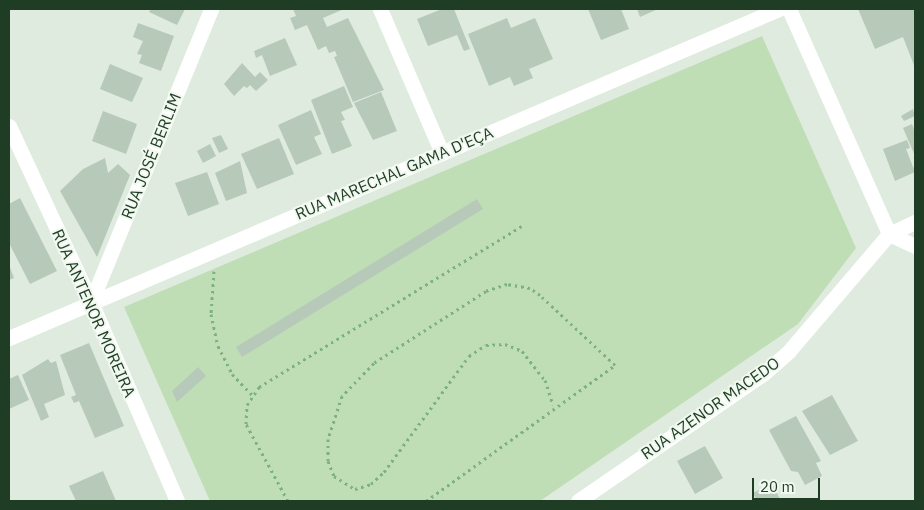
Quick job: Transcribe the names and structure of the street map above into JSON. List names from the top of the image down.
{
  "streets": {
    "street": [
      "RUA JOSÉ BERLIM",
      "RUA MARECHAL GAMA D'EÇA",
      "RUA ANTENOR MOREIRA",
      "RUA AZENOR MACEDO"
    ]
  },
  "crossings": [
    ["RUA JOSÉ BERLIM", "RUA MARECHAL GAMA D'EÇA"],
    ["RUA JOSÉ BERLIM", "RUA ANTENOR MOREIRA"],
    ["RUA MARECHAL GAMA D'EÇA", "RUA ANTENOR MOREIRA"]
  ],
  "scale_bar": "20 m"
}
